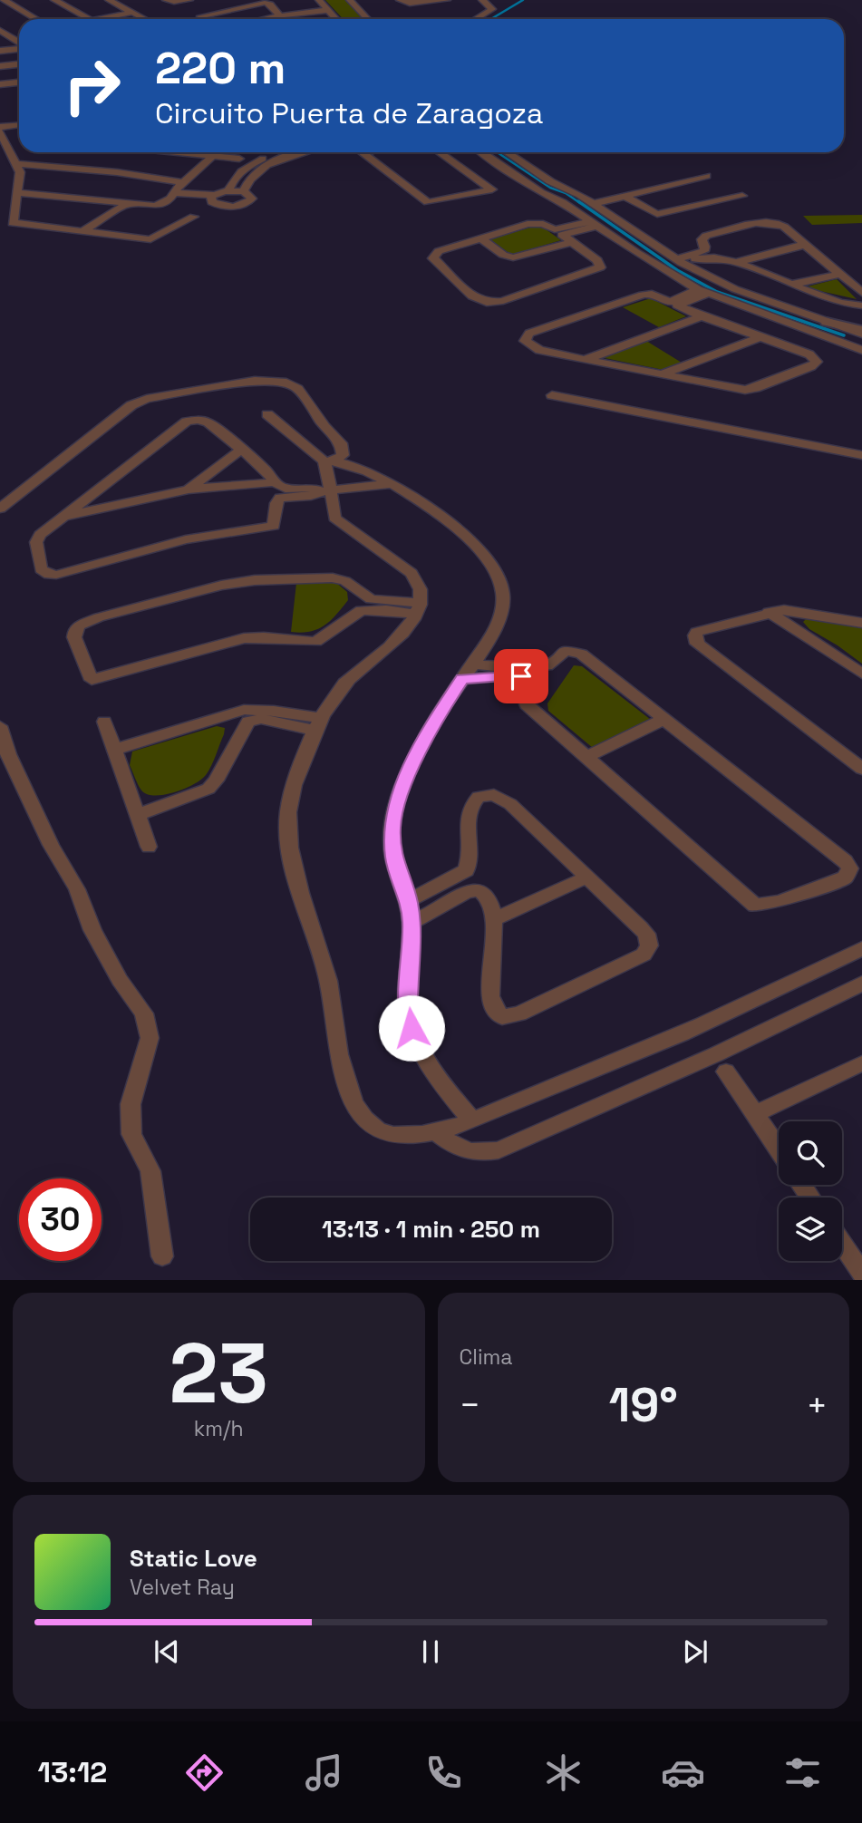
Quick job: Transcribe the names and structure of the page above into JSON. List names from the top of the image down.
{
  "page": {
    "turn": ["220 m", "Circuito Puerta de Zaragoza"],
    "limit": "30",
    "trip": "13:13 · 1 min · 250 m",
    "tile": [
      ["23", "km/h"],
      "Clima"
    ],
    "heat": ["−", "19°", "+"],
    "song": ["Static Love", "Velvet Ray"],
    "tabs": "13:12"
  }
}
